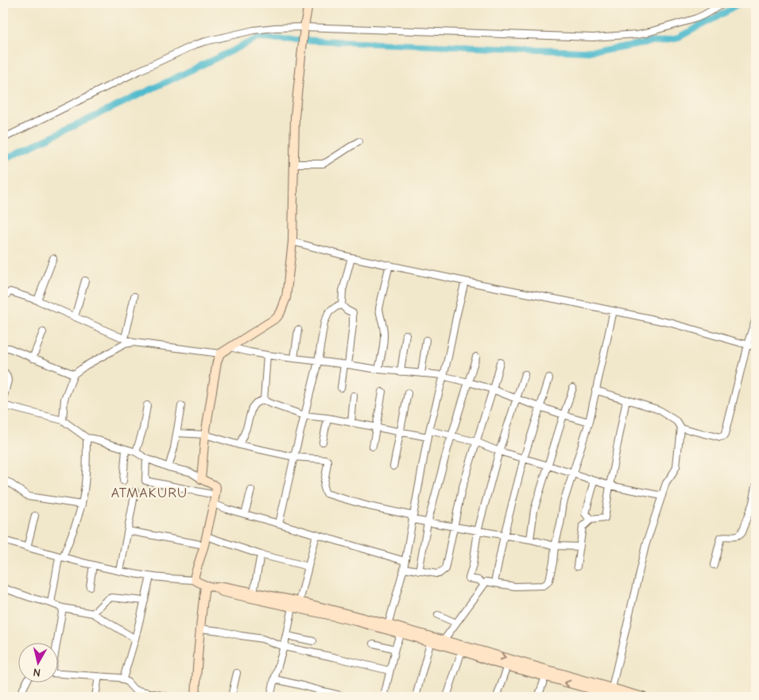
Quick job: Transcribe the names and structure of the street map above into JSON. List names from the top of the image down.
{
  "districts": ["ATMAKURU"],
  "north": "bottom"
}
